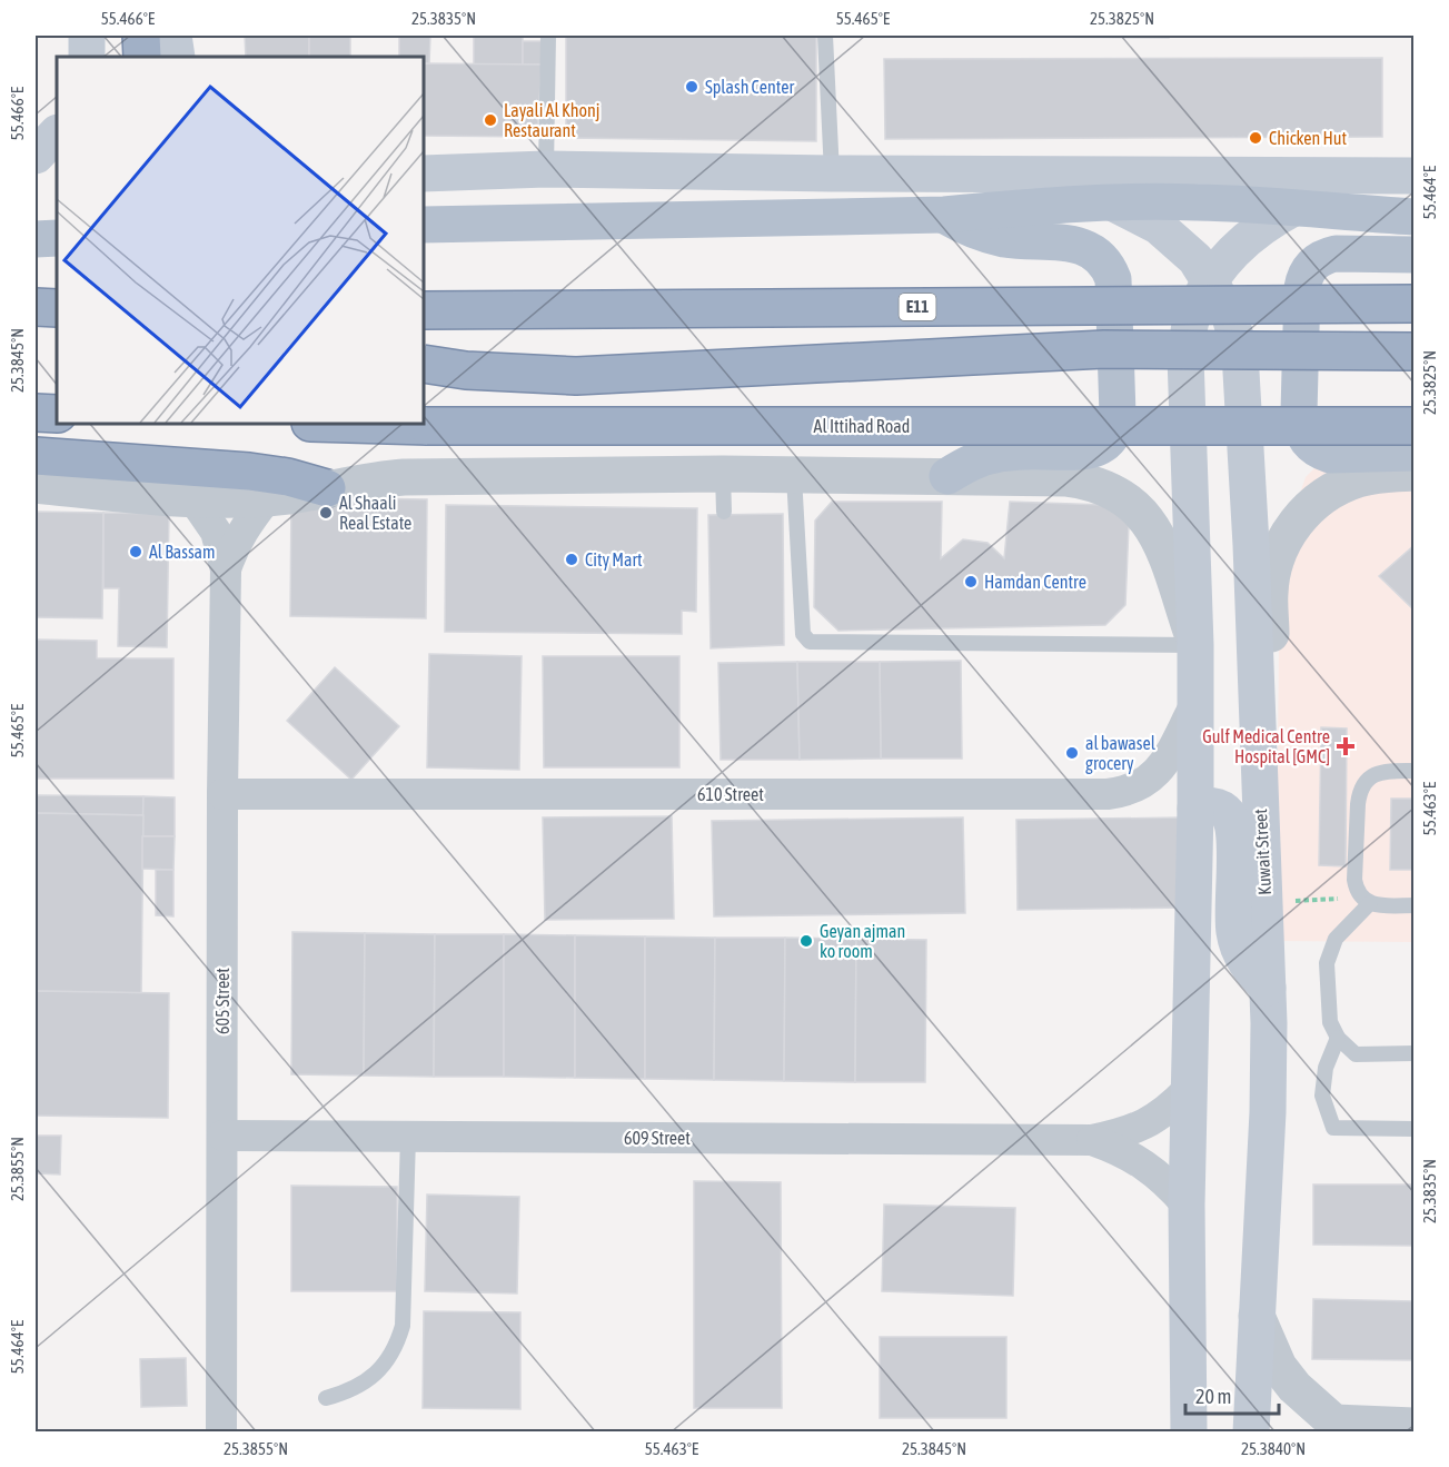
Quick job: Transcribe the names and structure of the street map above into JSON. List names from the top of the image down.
{
  "streets": {
    "highway": ["E11", "Al Ittihad Road"],
    "main road": ["Kuwait Street"],
    "street": ["610 Street", "605 Street", "609 Street"]
  },
  "crossings": [
    ["610 Street", "605 Street"],
    ["605 Street", "609 Street"]
  ],
  "places": {
    "other": [
      "Splash Center",
      "Layali Al Khonj Restaurant",
      "Chicken Hut",
      "Al Shaali Real Estate",
      "Al Bassam",
      "City Mart",
      "Hamdan Centre",
      "al bawasel grocery",
      "Geyan ajman ko room"
    ],
    "health": ["Gulf Medical Centre Hospital [GMC]"]
  },
  "scale_bar": "20 m",
  "coordinates": [
    "55.466°E",
    "25.3835°N",
    "55.465°E",
    "25.3825°N",
    "55.464°E",
    "25.3845°N",
    "55.463°E",
    "25.3855°N",
    "25.3840°N"
  ]
}
